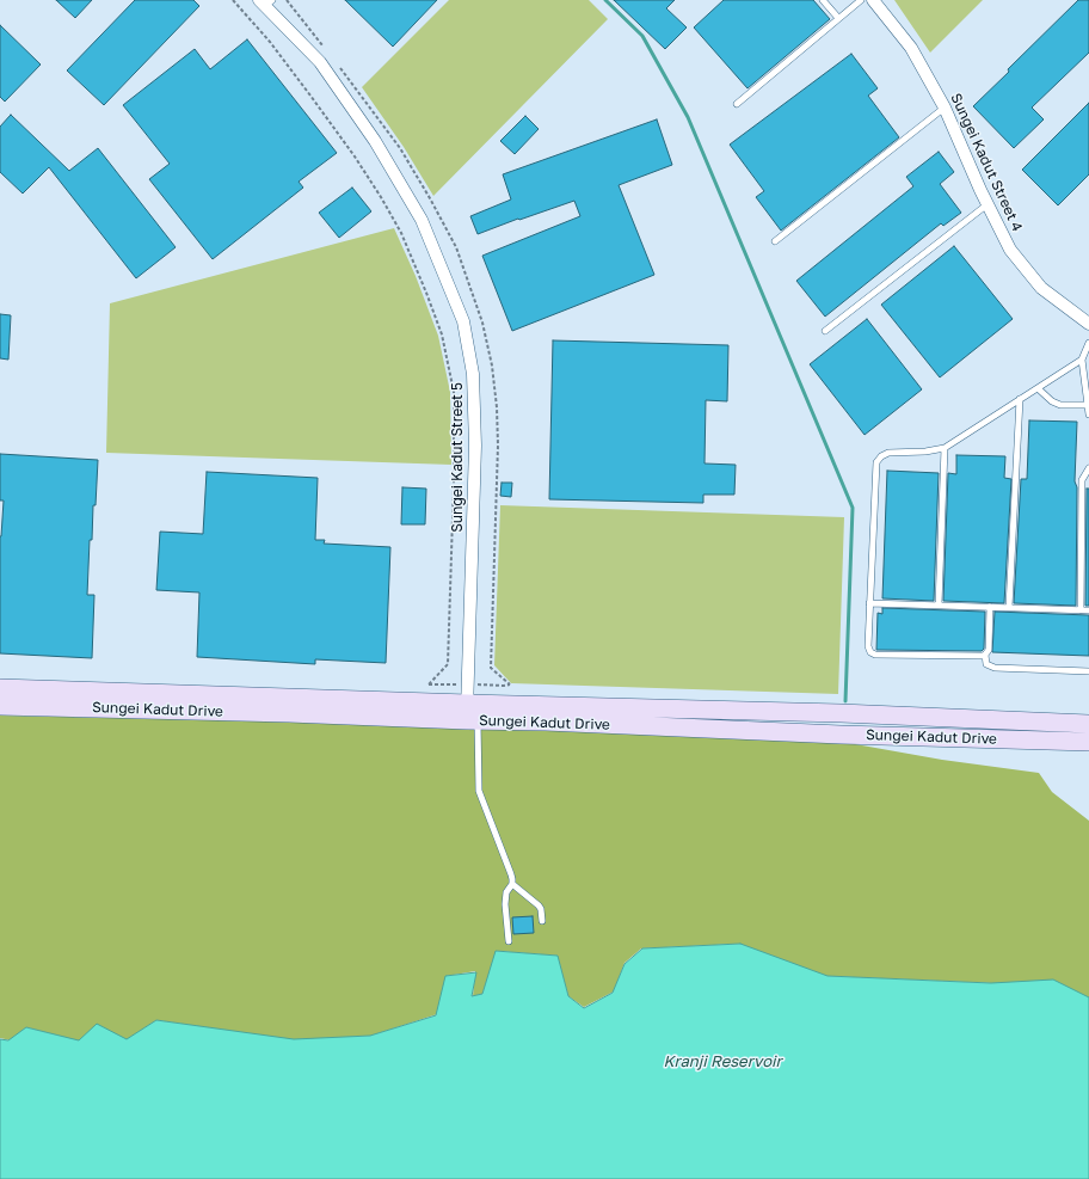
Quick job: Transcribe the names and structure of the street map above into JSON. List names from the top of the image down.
{
  "streets": {
    "main road": ["Sungei Kadut Drive"],
    "street": ["Sungei Kadut Street 4", "Sungei Kadut Street 5"]
  },
  "crossings": [
    ["Sungei Kadut Street 5", "Sungei Kadut Drive"]
  ],
  "water": ["Kranji Reservoir"]
}
